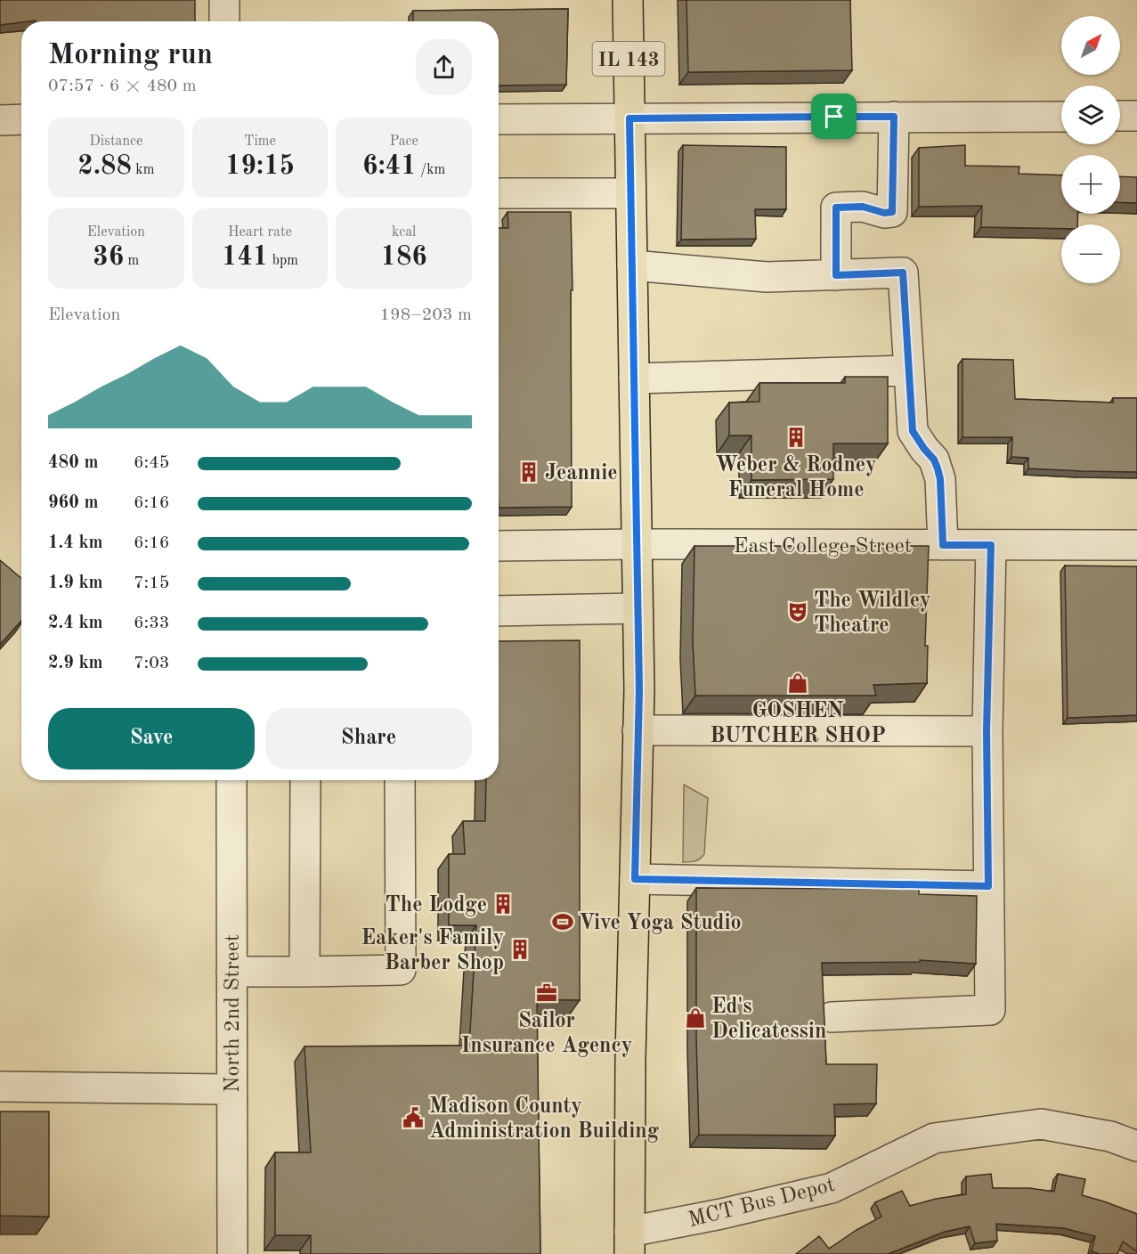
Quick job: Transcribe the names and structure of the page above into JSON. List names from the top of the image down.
{
  "streets": {
    "main road": ["IL 143"],
    "street": ["East College Street", "North 2nd Street", "MCT Bus Depot"]
  },
  "crossings": [
    ["IL 143", "East College Street"],
    ["IL 143", "MCT Bus Depot"]
  ],
  "places": {
    "building": [
      "Weber & Rodney Funeral Home",
      "Jeannie",
      "The Lodge",
      "Eaker's Family Barber Shop"
    ],
    "theatre": ["The Wildley Theatre"],
    "shop": ["GOSHEN BUTCHER SHOP", "Ed's Delicatessin"],
    "sports": ["Vive Yoga Studio"],
    "office": ["Sailor Insurance Agency"],
    "public building": ["Madison County Administration Building"]
  },
  "north": "top right",
  "page": {
    "map_buttons": ["+", "−"],
    "heading": ["Morning run", "07:57 · 6 × 480 m"],
    "stats": [
      ["Distance", "2.88 km"],
      ["Time", "19:15"],
      ["Pace", "6:41 /km"],
      ["Elevation", "36 m"],
      ["Heart rate", "141 bpm"],
      ["kcal", "186"]
    ],
    "chart": ["Elevation", "198–203 m"],
    "list": [
      {
        "name": "480 m",
        "note": "6:45"
      },
      {
        "name": "960 m",
        "note": "6:16"
      },
      {
        "name": "1.4 km",
        "note": "6:16"
      },
      {
        "name": "1.9 km",
        "note": "7:15"
      },
      {
        "name": "2.4 km",
        "note": "6:33"
      },
      {
        "name": "2.9 km",
        "note": "7:03"
      }
    ],
    "buttons": ["Save", "Share"]
  }
}
